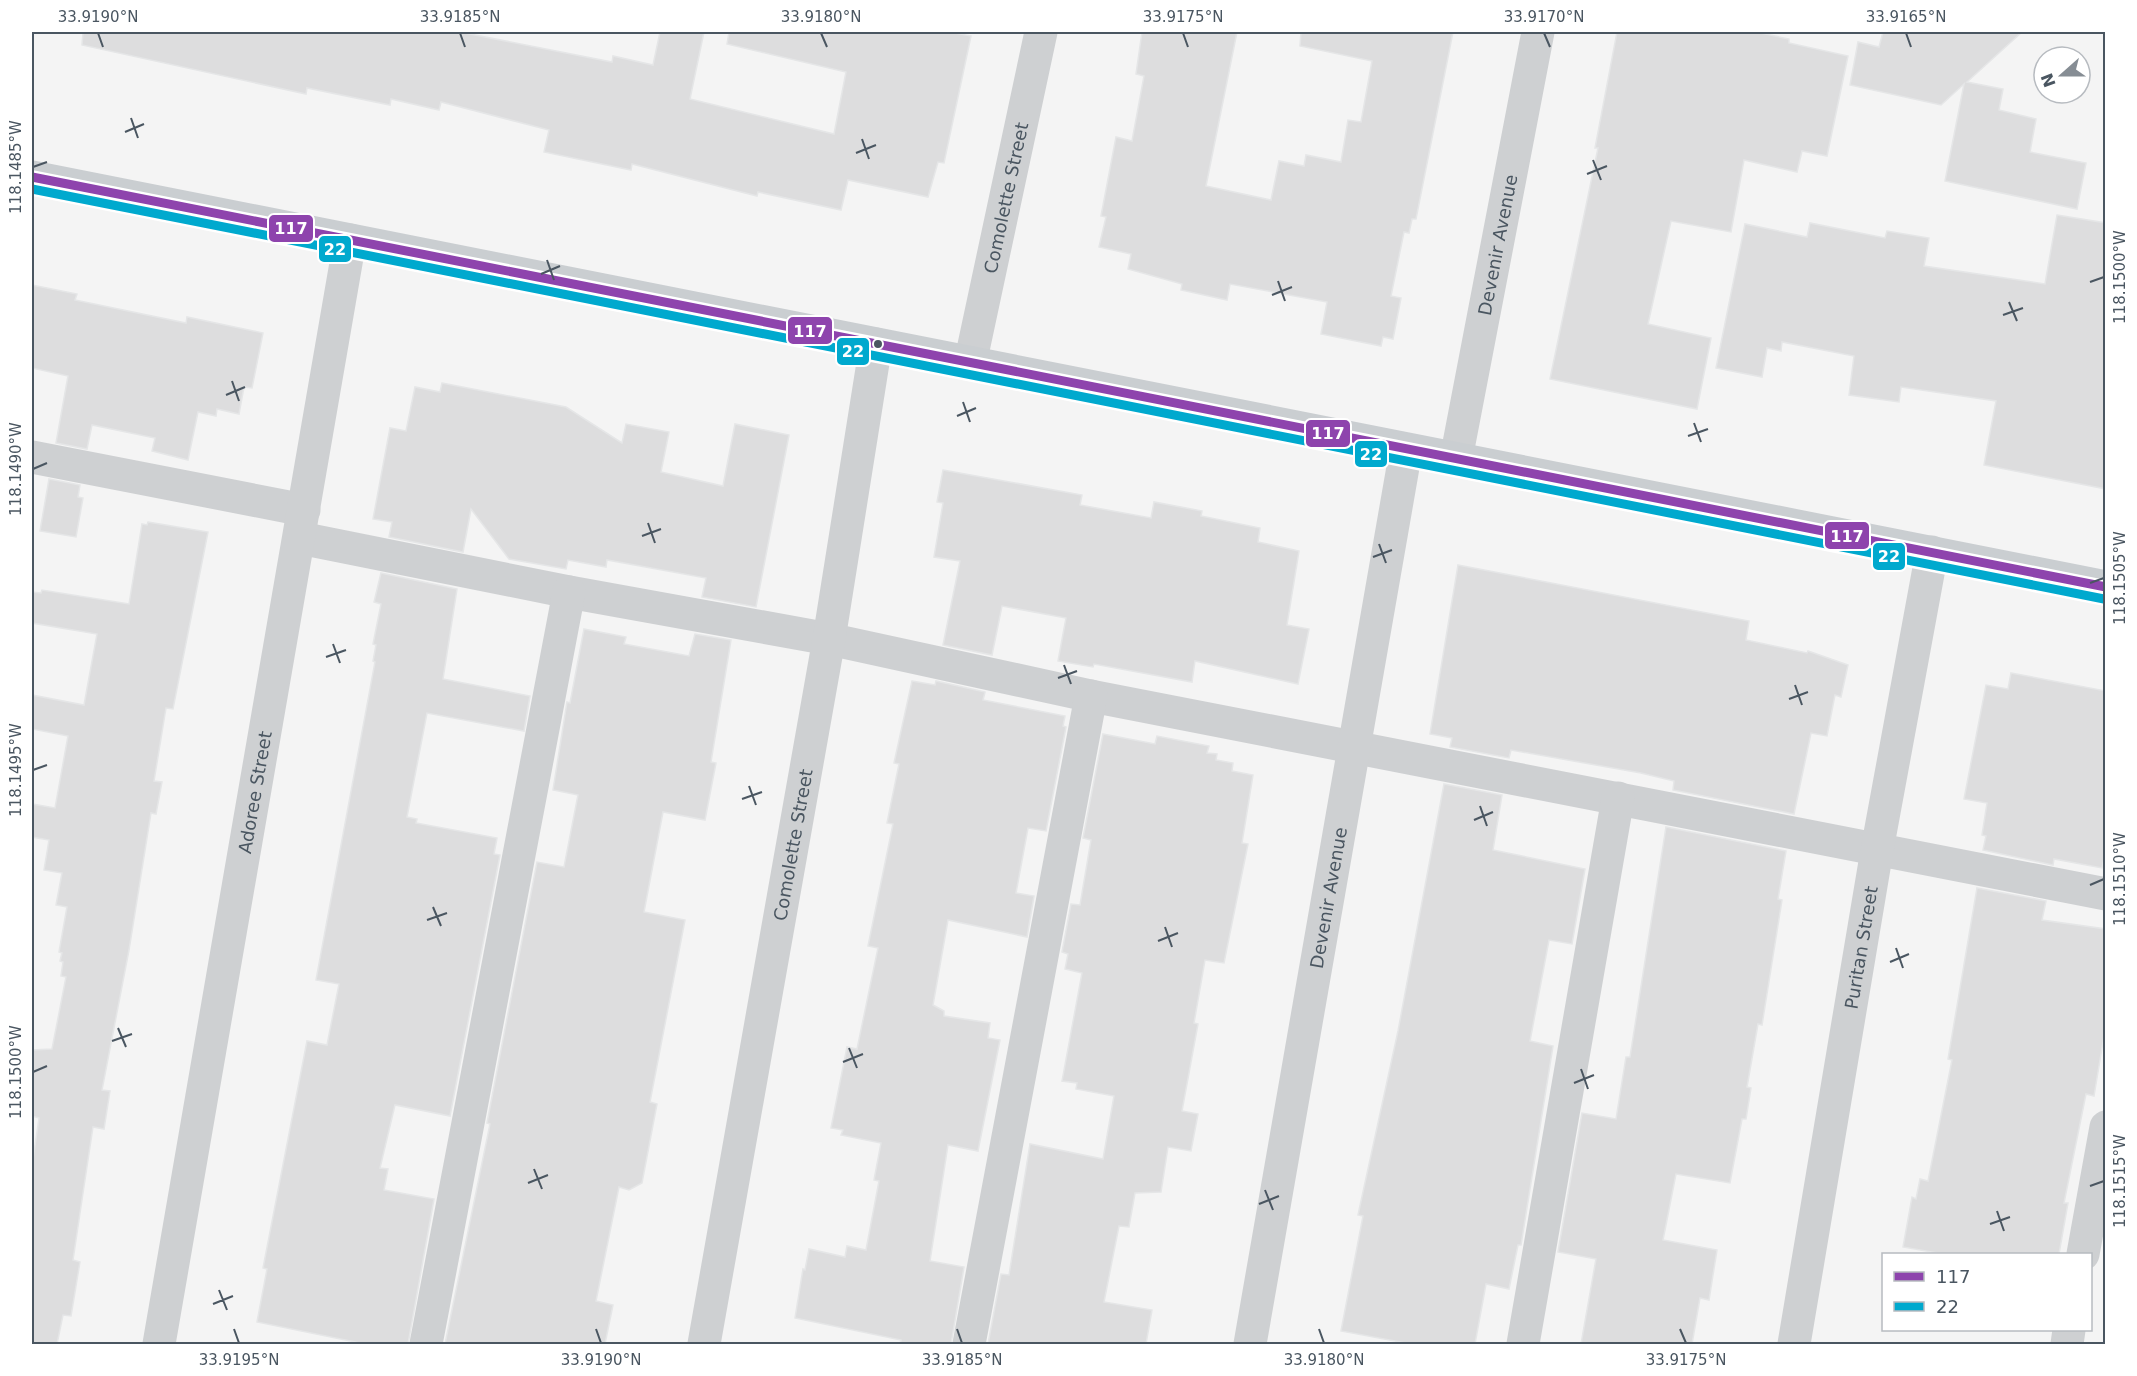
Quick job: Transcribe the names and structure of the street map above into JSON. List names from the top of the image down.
{
  "streets": {
    "street": [
      "Comolette Street",
      "Devenir Avenue",
      "Adoree Street",
      "Puritan Street"
    ]
  },
  "lines": ["transit line 117", "transit line 22"],
  "legend": ["117", "22"],
  "north": "left",
  "coordinates": [
    "33.9190°N",
    "33.9185°N",
    "33.9180°N",
    "33.9175°N",
    "33.9170°N",
    "33.9165°N",
    "118.1485°W",
    "118.1500°W",
    "118.1490°W",
    "118.1505°W",
    "118.1495°W",
    "118.1510°W",
    "118.1515°W",
    "33.9195°N"
  ]
}
